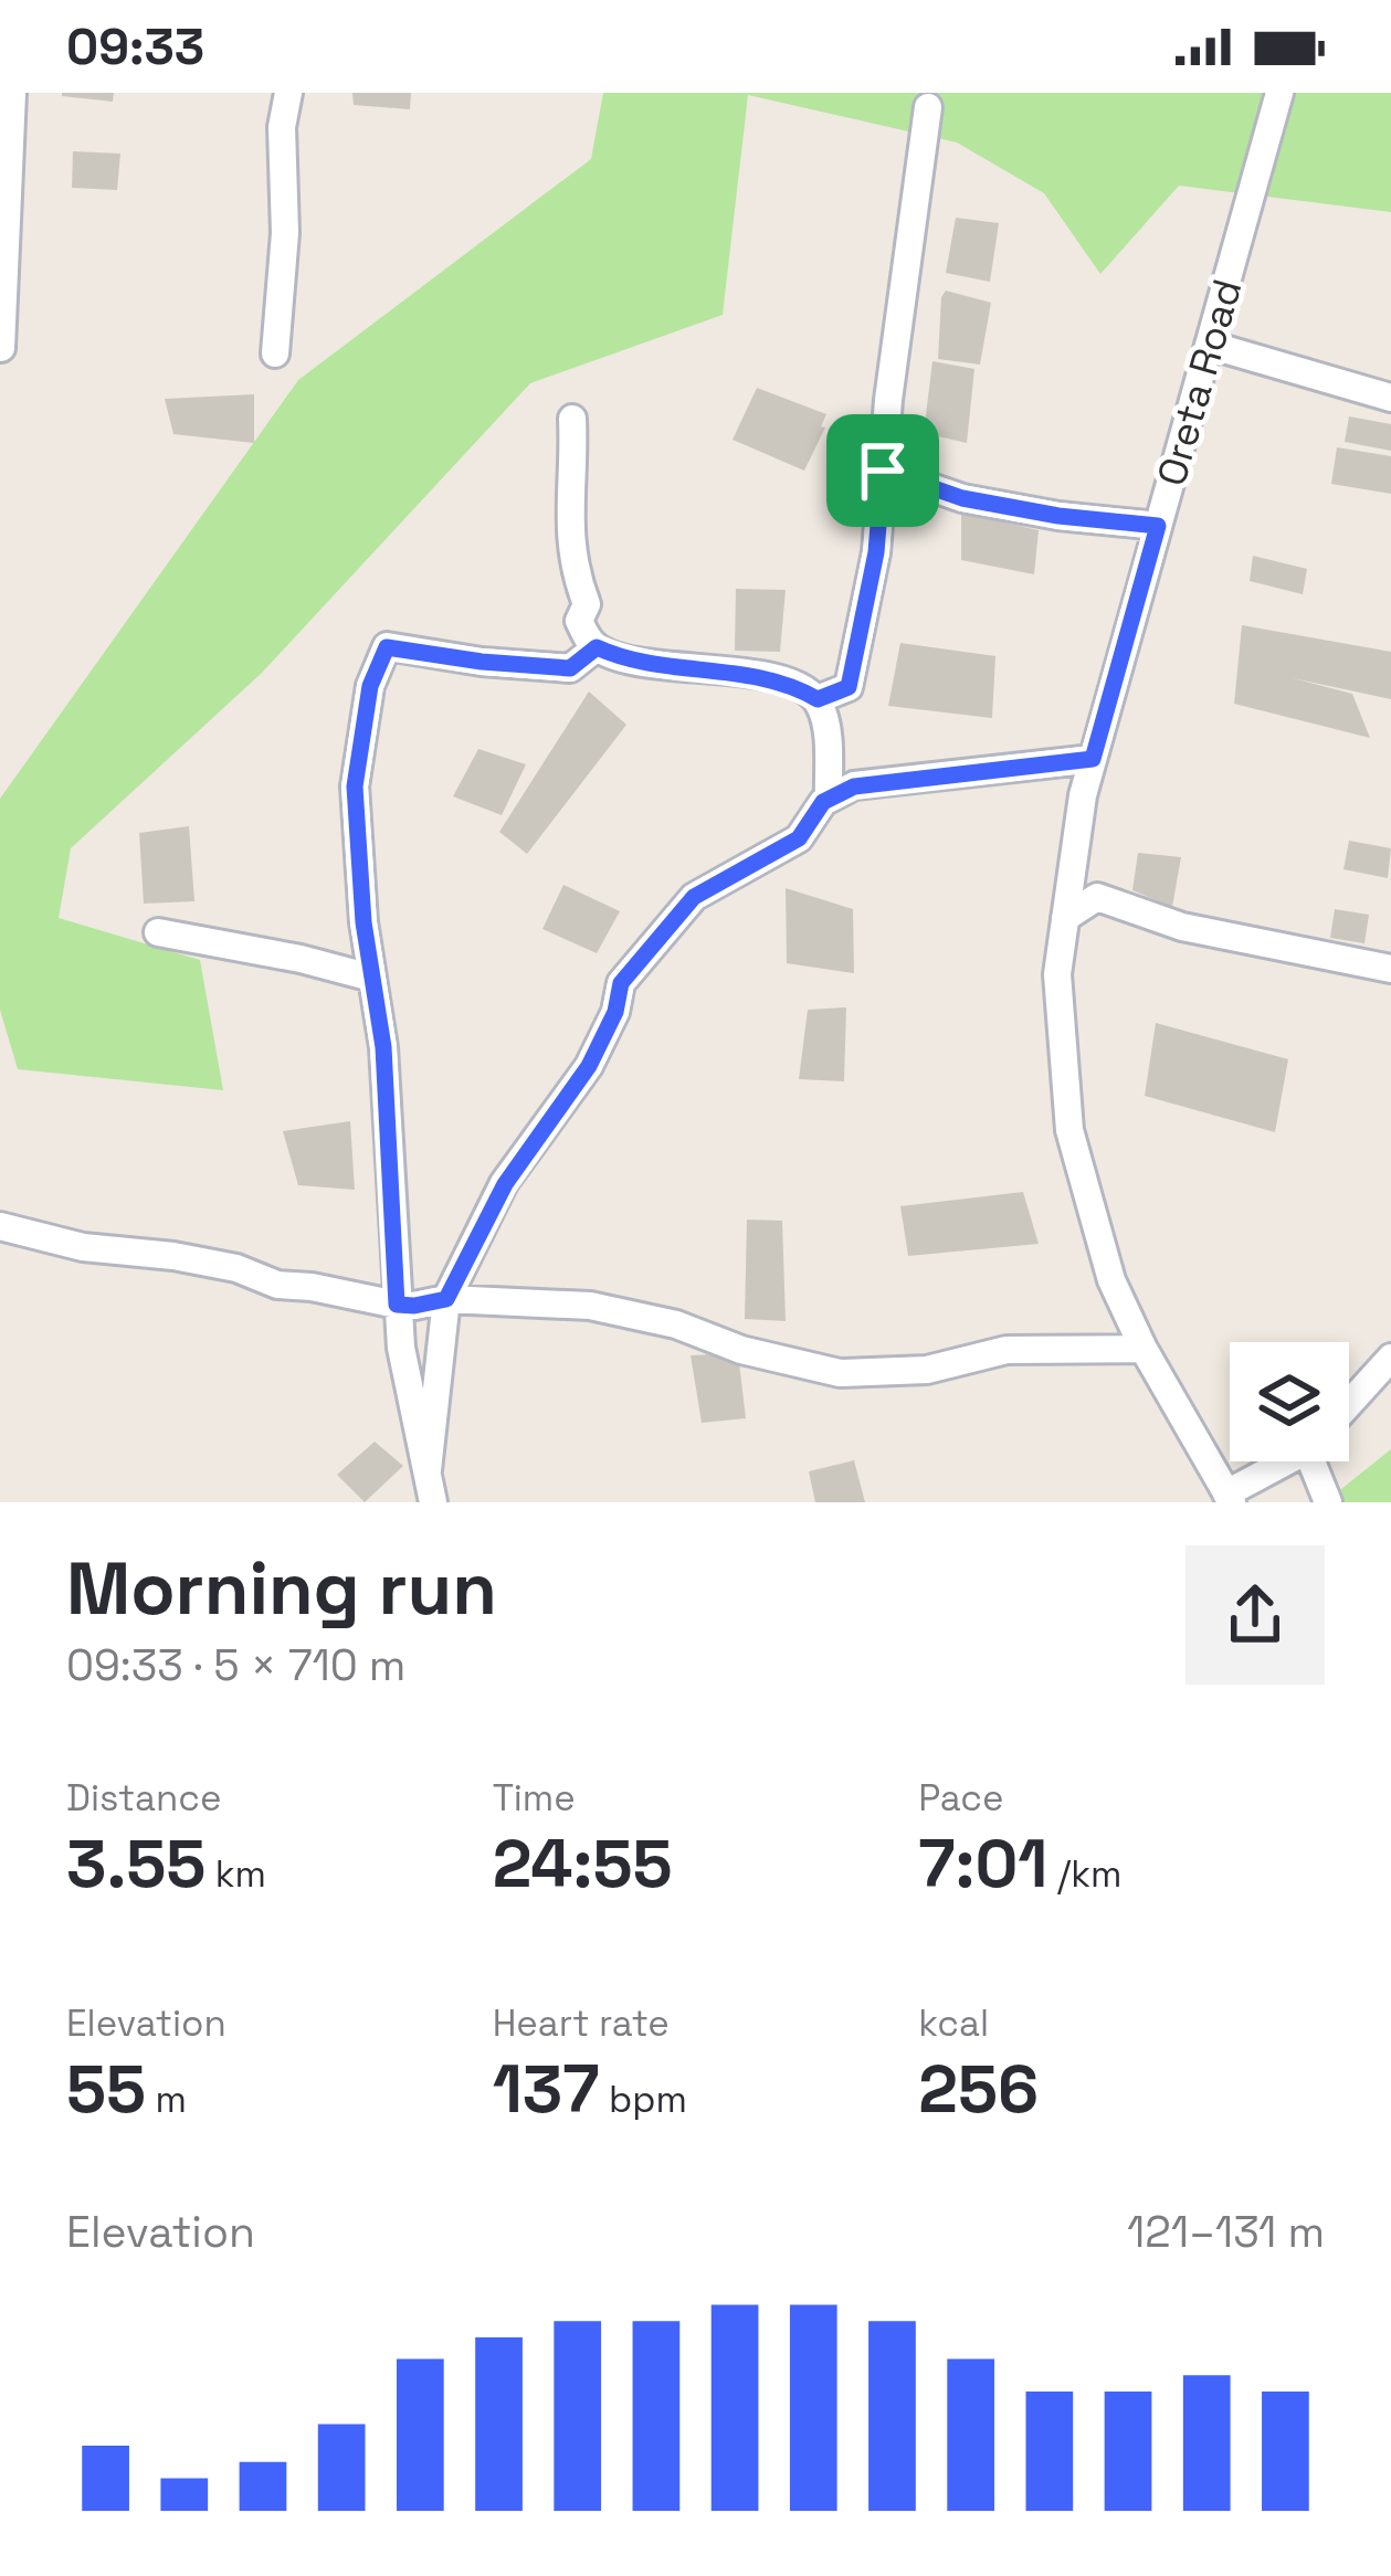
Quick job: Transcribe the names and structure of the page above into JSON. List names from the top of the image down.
{
  "streets": {
    "street": ["Oreta Road"]
  },
  "page": {
    "status": "09:33",
    "heading": ["Morning run", "09:33 · 5 × 710 m"],
    "stats": [
      ["Distance", "3.55 km"],
      ["Time", "24:55"],
      ["Pace", "7:01 /km"],
      ["Elevation", "55 m"],
      ["Heart rate", "137 bpm"],
      ["kcal", "256"]
    ],
    "chart": ["Elevation", "121–131 m"]
  }
}
